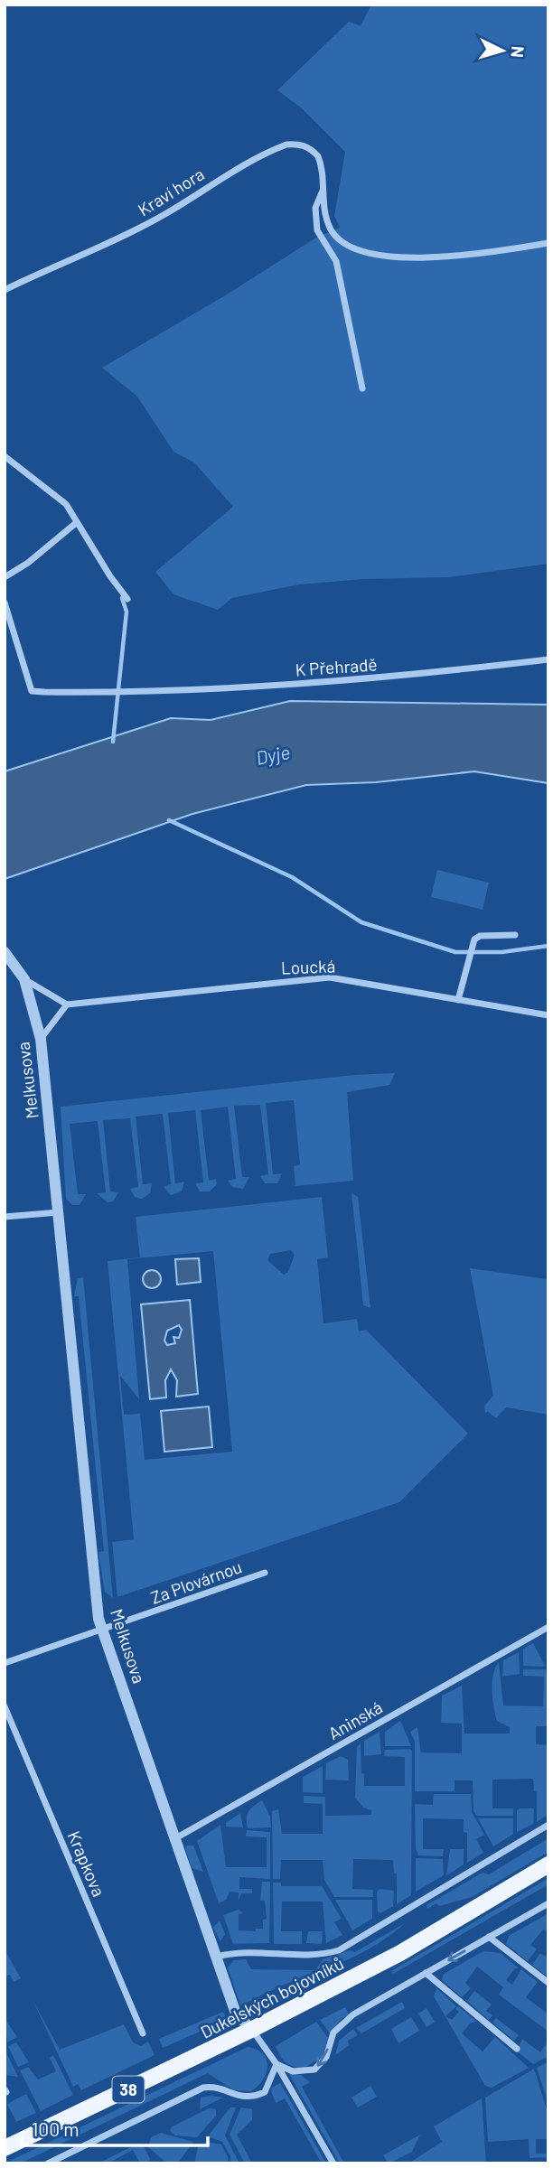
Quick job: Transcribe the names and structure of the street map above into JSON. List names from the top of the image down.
{
  "streets": {
    "main road": ["Dukelských bojovníků", "38"],
    "street": [
      "Kraví hora",
      "K Přehradě",
      "Loucká",
      "Melkusova",
      "Za Plovárnou",
      "Aninská",
      "Krapkova"
    ]
  },
  "crossings": [
    ["Melkusova", "Za Plovárnou"],
    ["Melkusova", "Aninská"],
    ["Melkusova", "Dukelských bojovníků"]
  ],
  "water": ["Dyje"],
  "scale_bar": "100 m",
  "north": "right"
}
